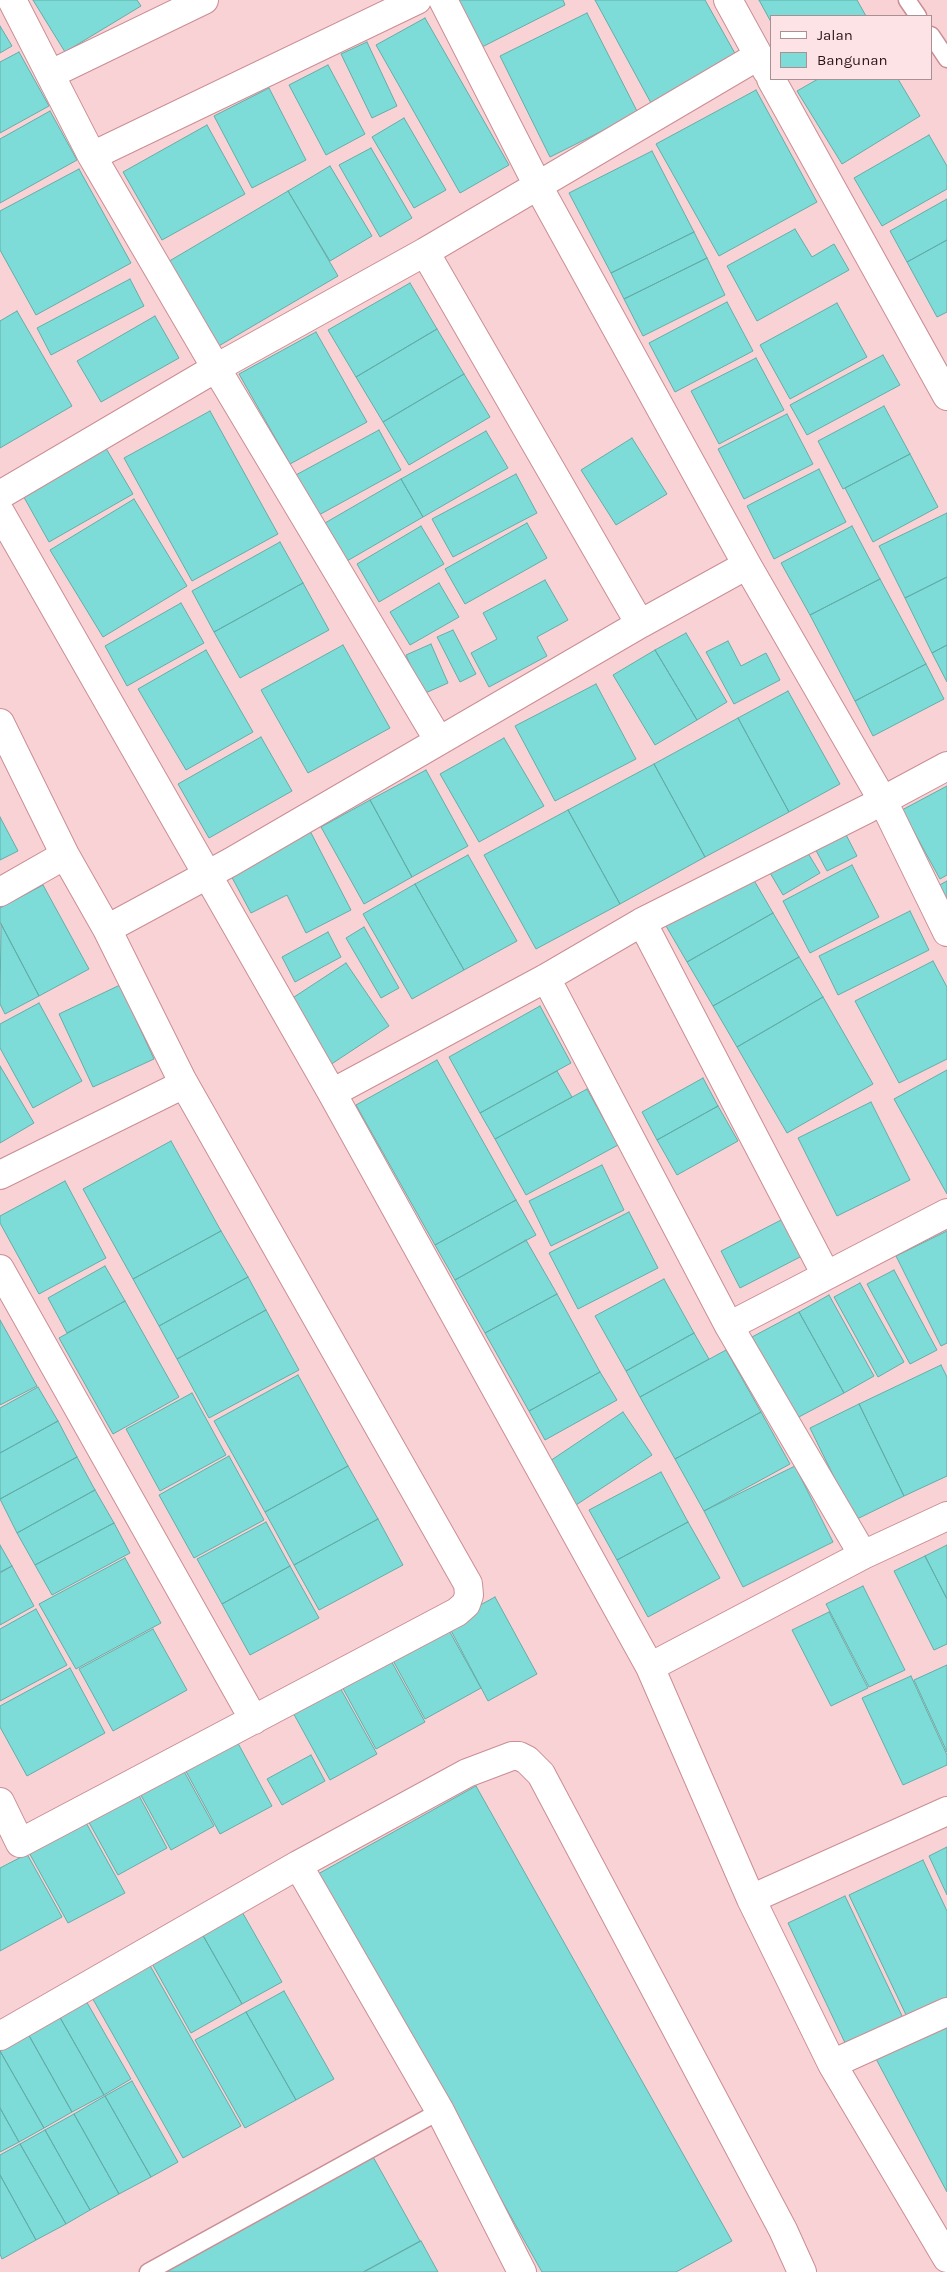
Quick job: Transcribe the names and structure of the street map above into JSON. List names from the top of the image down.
{
  "legend": ["Jalan", "Bangunan"]
}
